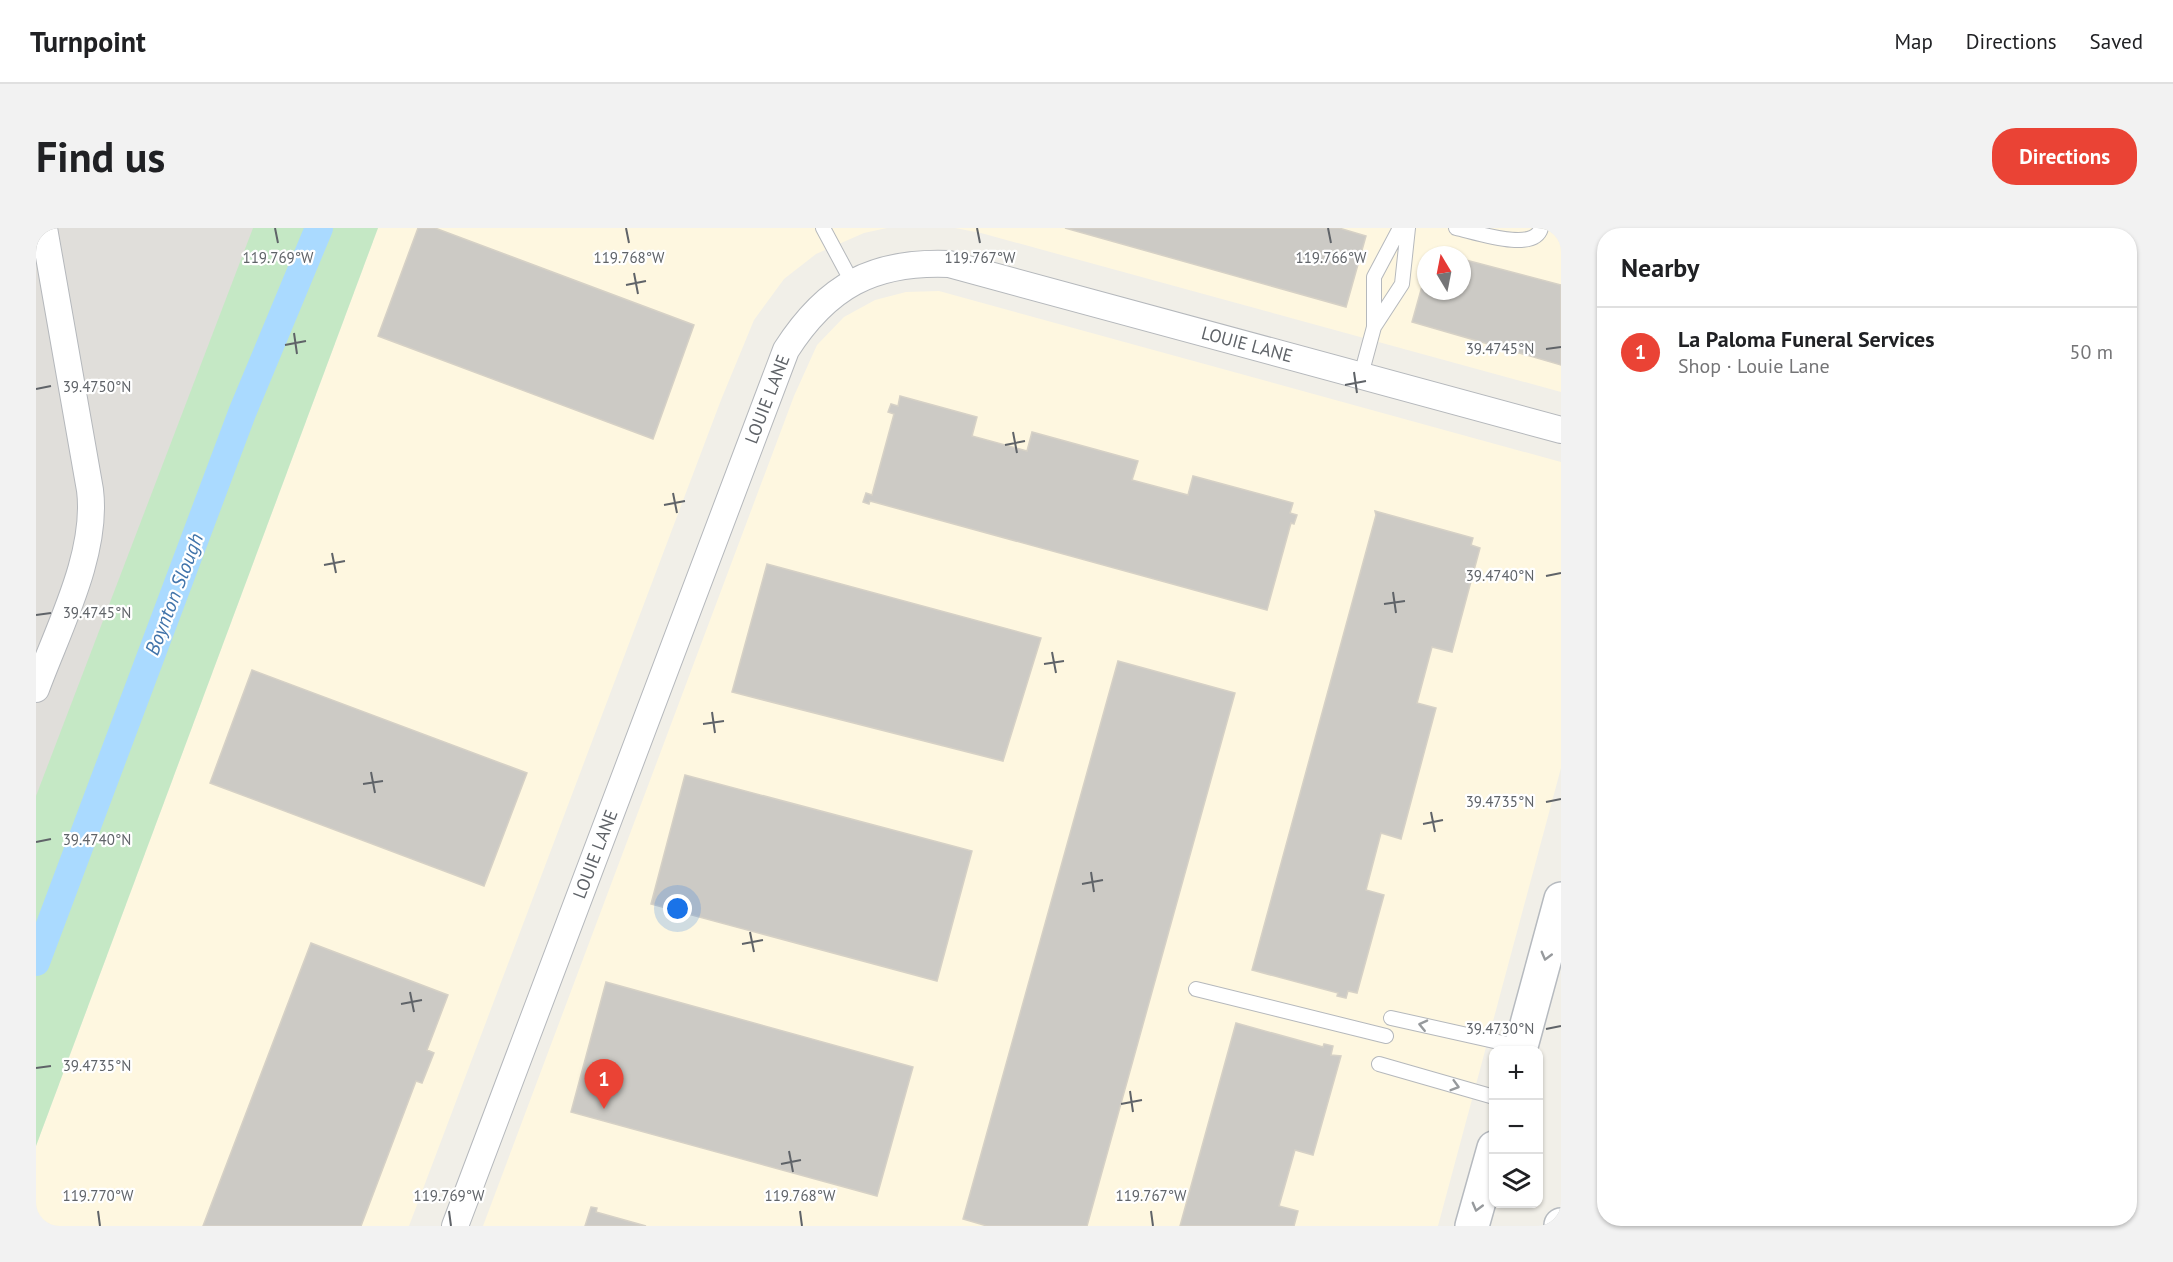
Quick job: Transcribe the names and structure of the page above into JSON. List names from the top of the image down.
{
  "streets": {
    "street": ["LOUIE LANE"]
  },
  "water": ["Boynton Slough"],
  "north": "top",
  "page": {
    "header": "Turnpoint",
    "nav": ["Map", "Directions", "Saved"],
    "buttons": "Directions",
    "title": "Find us",
    "heading": "Nearby",
    "list": [
      {
        "mark": "1",
        "name": "La Paloma Funeral Services",
        "note": "Shop · Louie Lane",
        "value": "50 m"
      }
    ],
    "map_buttons": ["+", "−"],
    "pins": "1"
  },
  "coordinates": [
    "119.769°W",
    "119.768°W",
    "119.767°W",
    "119.766°W",
    "39.4745°N",
    "39.4750°N",
    "39.4740°N",
    "39.4735°N",
    "39.4730°N",
    "119.770°W"
  ]
}
